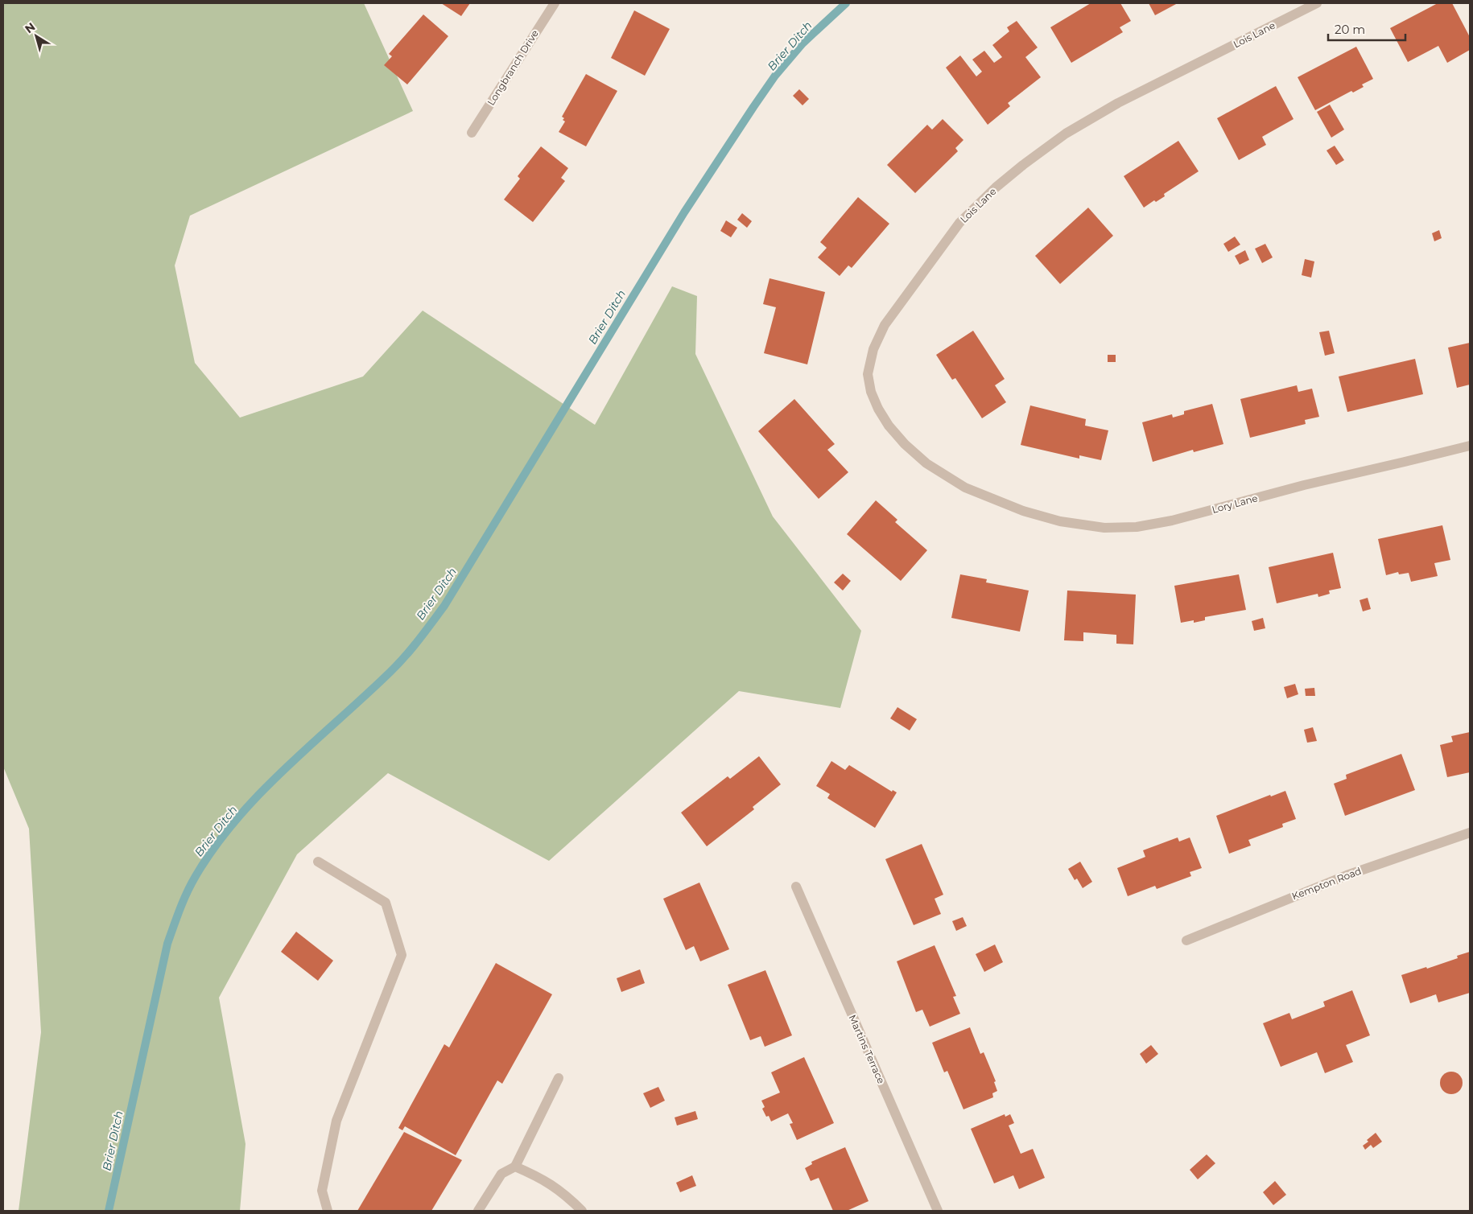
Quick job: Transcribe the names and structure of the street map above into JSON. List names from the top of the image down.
{
  "streets": {
    "street": [
      "Lois Lane",
      "Longbranch Drive",
      "Lory Lane",
      "Kempton Road",
      "Martins Terrace"
    ]
  },
  "crossings": [
    ["Lois Lane", "Lory Lane"]
  ],
  "water": ["Brier Ditch"],
  "scale_bar": "20 m",
  "north": "top left"
}
